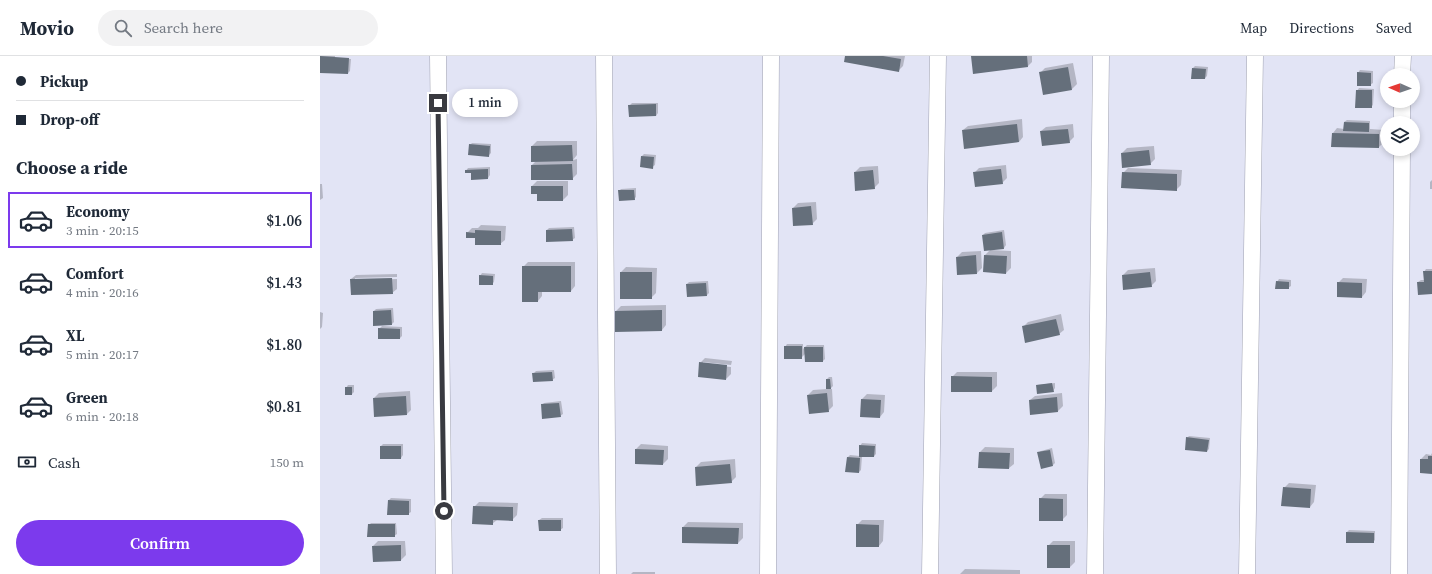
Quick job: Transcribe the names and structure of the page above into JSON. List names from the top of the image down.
{
  "north": "left",
  "page": {
    "header": "Movio",
    "search": "Search here",
    "nav": ["Map", "Directions", "Saved"],
    "banner": ["Pickup", "Drop-off"],
    "bubble": "1 min",
    "heading": "Choose a ride",
    "list": [
      {
        "name": "Economy",
        "note": "3 min · 20:15",
        "value": "$1.06"
      },
      {
        "name": "Comfort",
        "note": "4 min · 20:16",
        "value": "$1.43"
      },
      {
        "name": "XL",
        "note": "5 min · 20:17",
        "value": "$1.80"
      },
      {
        "name": "Green",
        "note": "6 min · 20:18",
        "value": "$0.81"
      }
    ],
    "pay": ["Cash", "150 m"],
    "buttons": "Confirm"
  }
}
